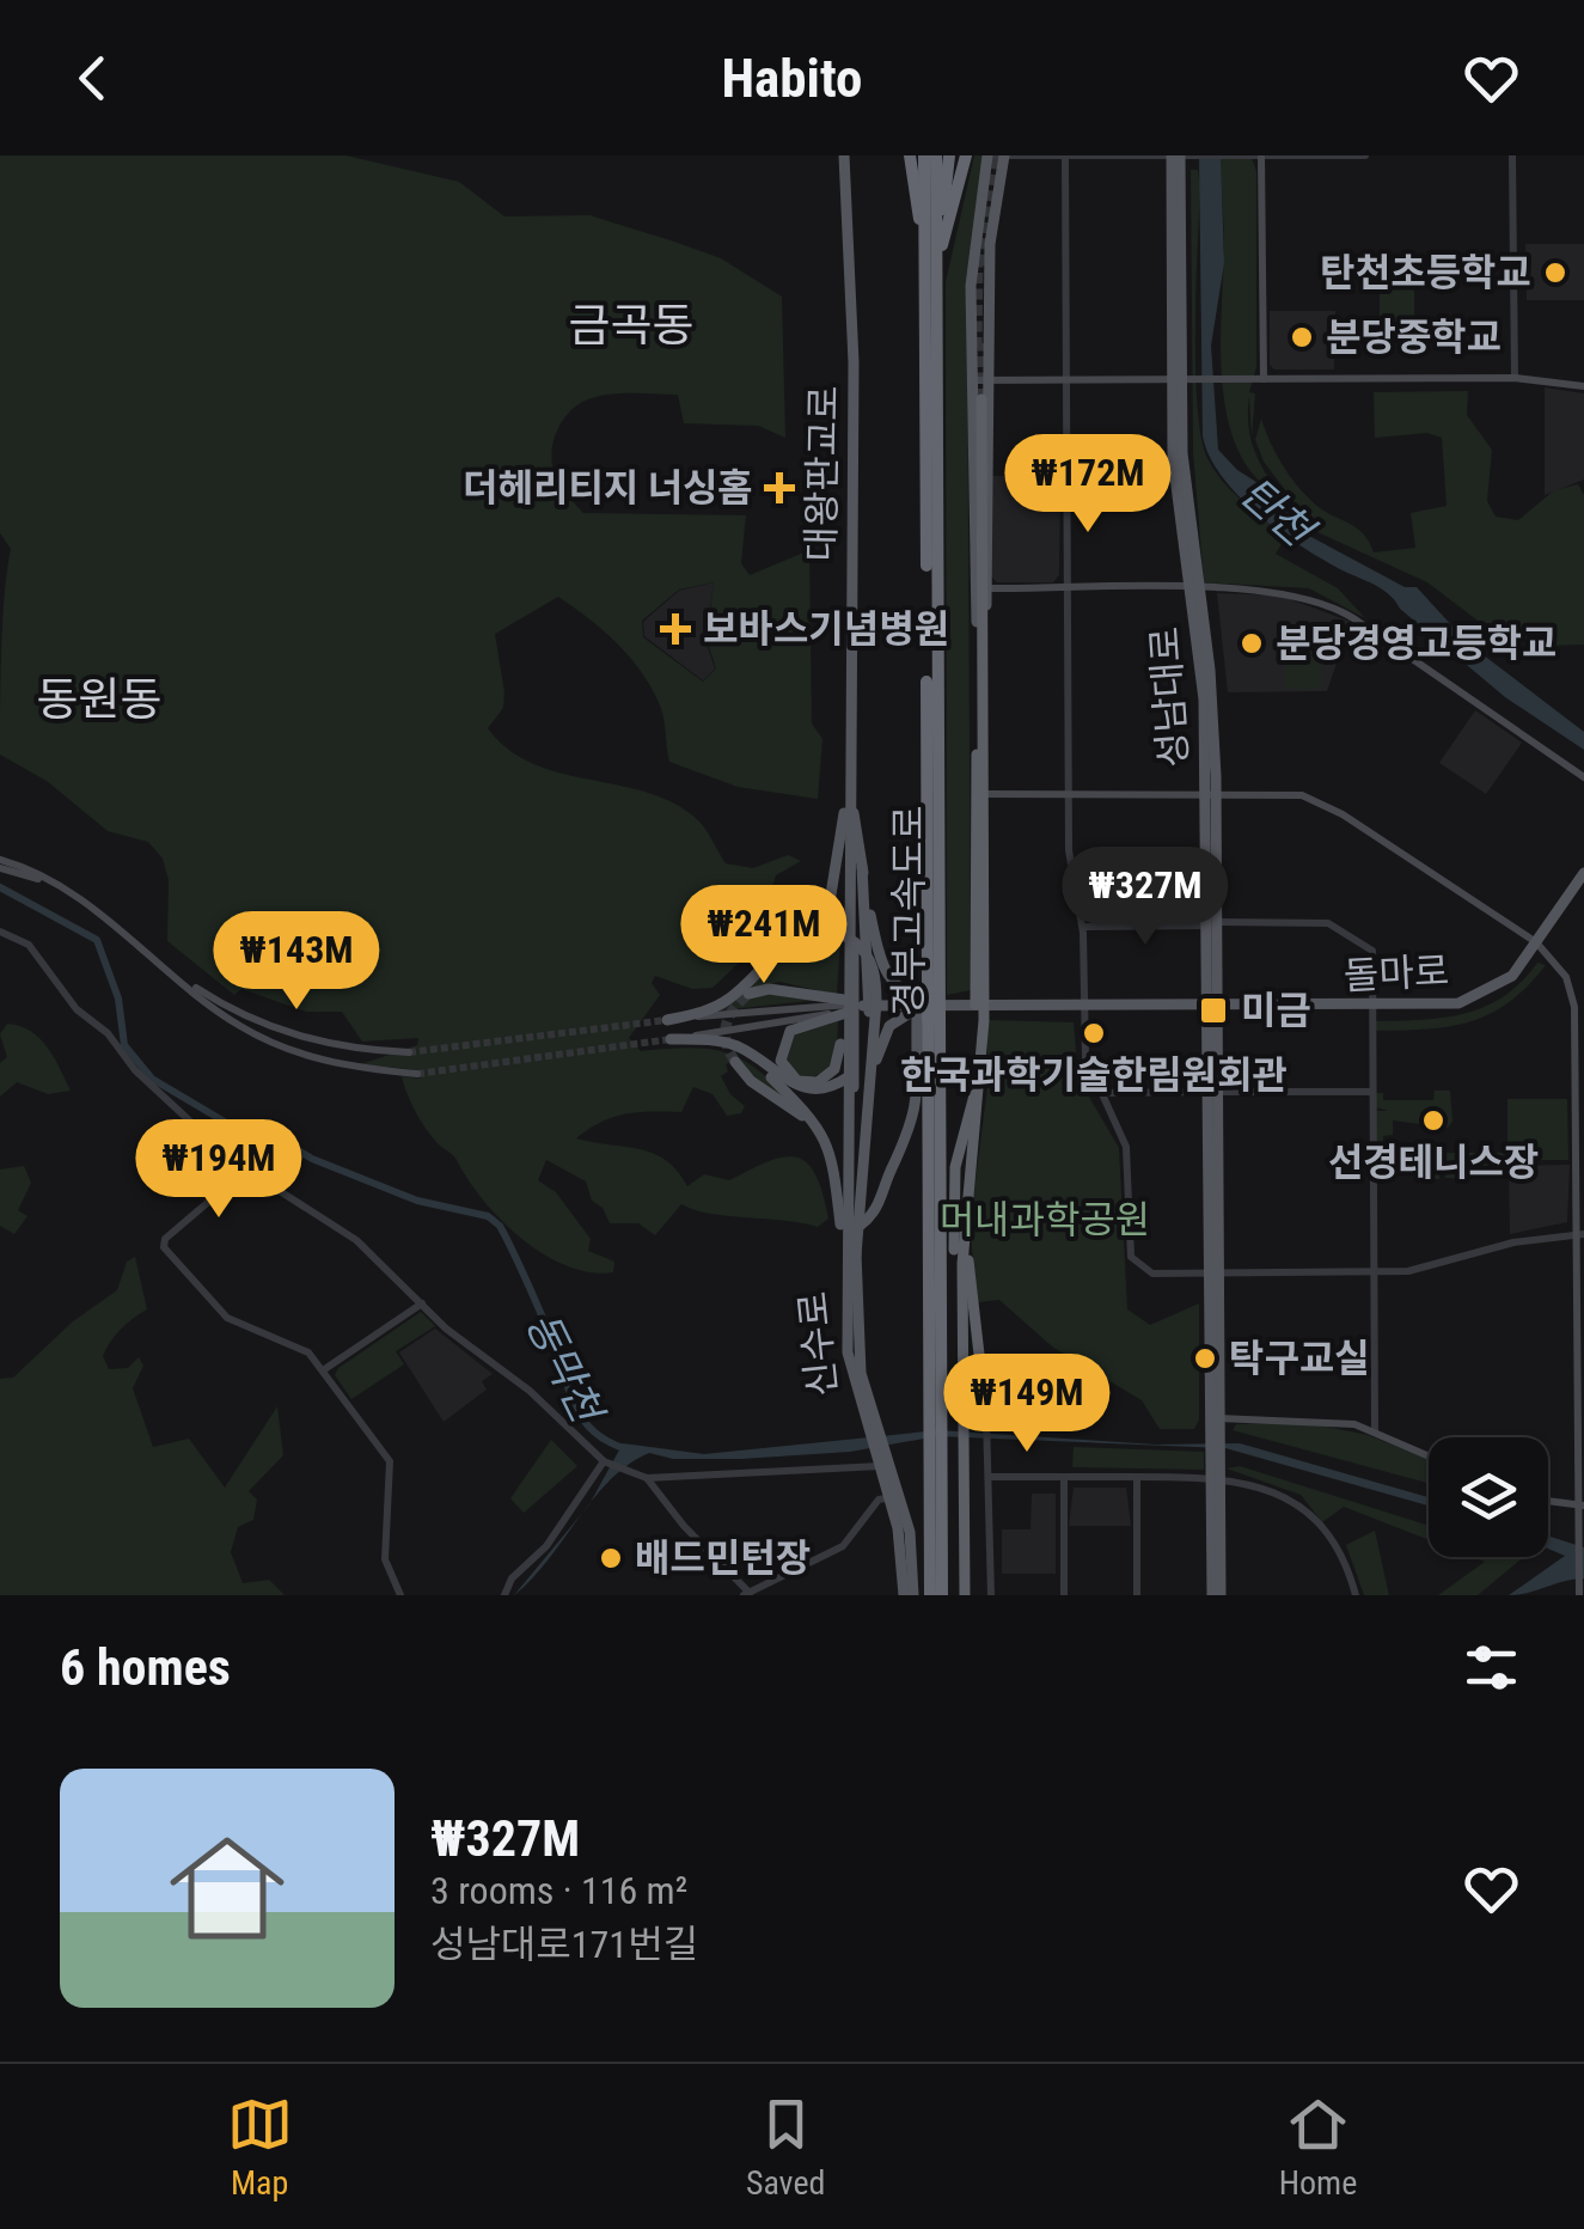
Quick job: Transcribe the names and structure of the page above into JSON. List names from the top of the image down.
{
  "streets": {
    "highway": ["경부고속도로"],
    "main road": [
      "대왕판교로",
      "성남대로",
      "돌마로",
      "신수로"
    ]
  },
  "crossings": [
    ["성남대로", "돌마로"],
    ["경부고속도로", "돌마로"]
  ],
  "districts": ["금곡동", "동원동"],
  "water": ["탄천", "동막천"],
  "parks": ["머내과학공원"],
  "places": {
    "other": [
      "탄천초등학교",
      "분당중학교",
      "분당경영고등학교",
      "한국과학기술한림원회관",
      "선경테니스장",
      "탁구교실",
      "배드민턴장"
    ],
    "health": ["더헤리티지 너싱홈", "보바스기념병원"],
    "transit": ["미금"]
  },
  "page": {
    "header": "Habito",
    "price": [
      "₩172M",
      "₩327M",
      "₩241M",
      "₩143M",
      "₩194M",
      "₩149M"
    ],
    "heading": "6 homes",
    "list": [
      {
        "name": "₩327M",
        "note": "3 rooms · 116 m² · 성남대로171번길"
      }
    ],
    "tabs": ["Map", "Saved", "Home"]
  }
}
